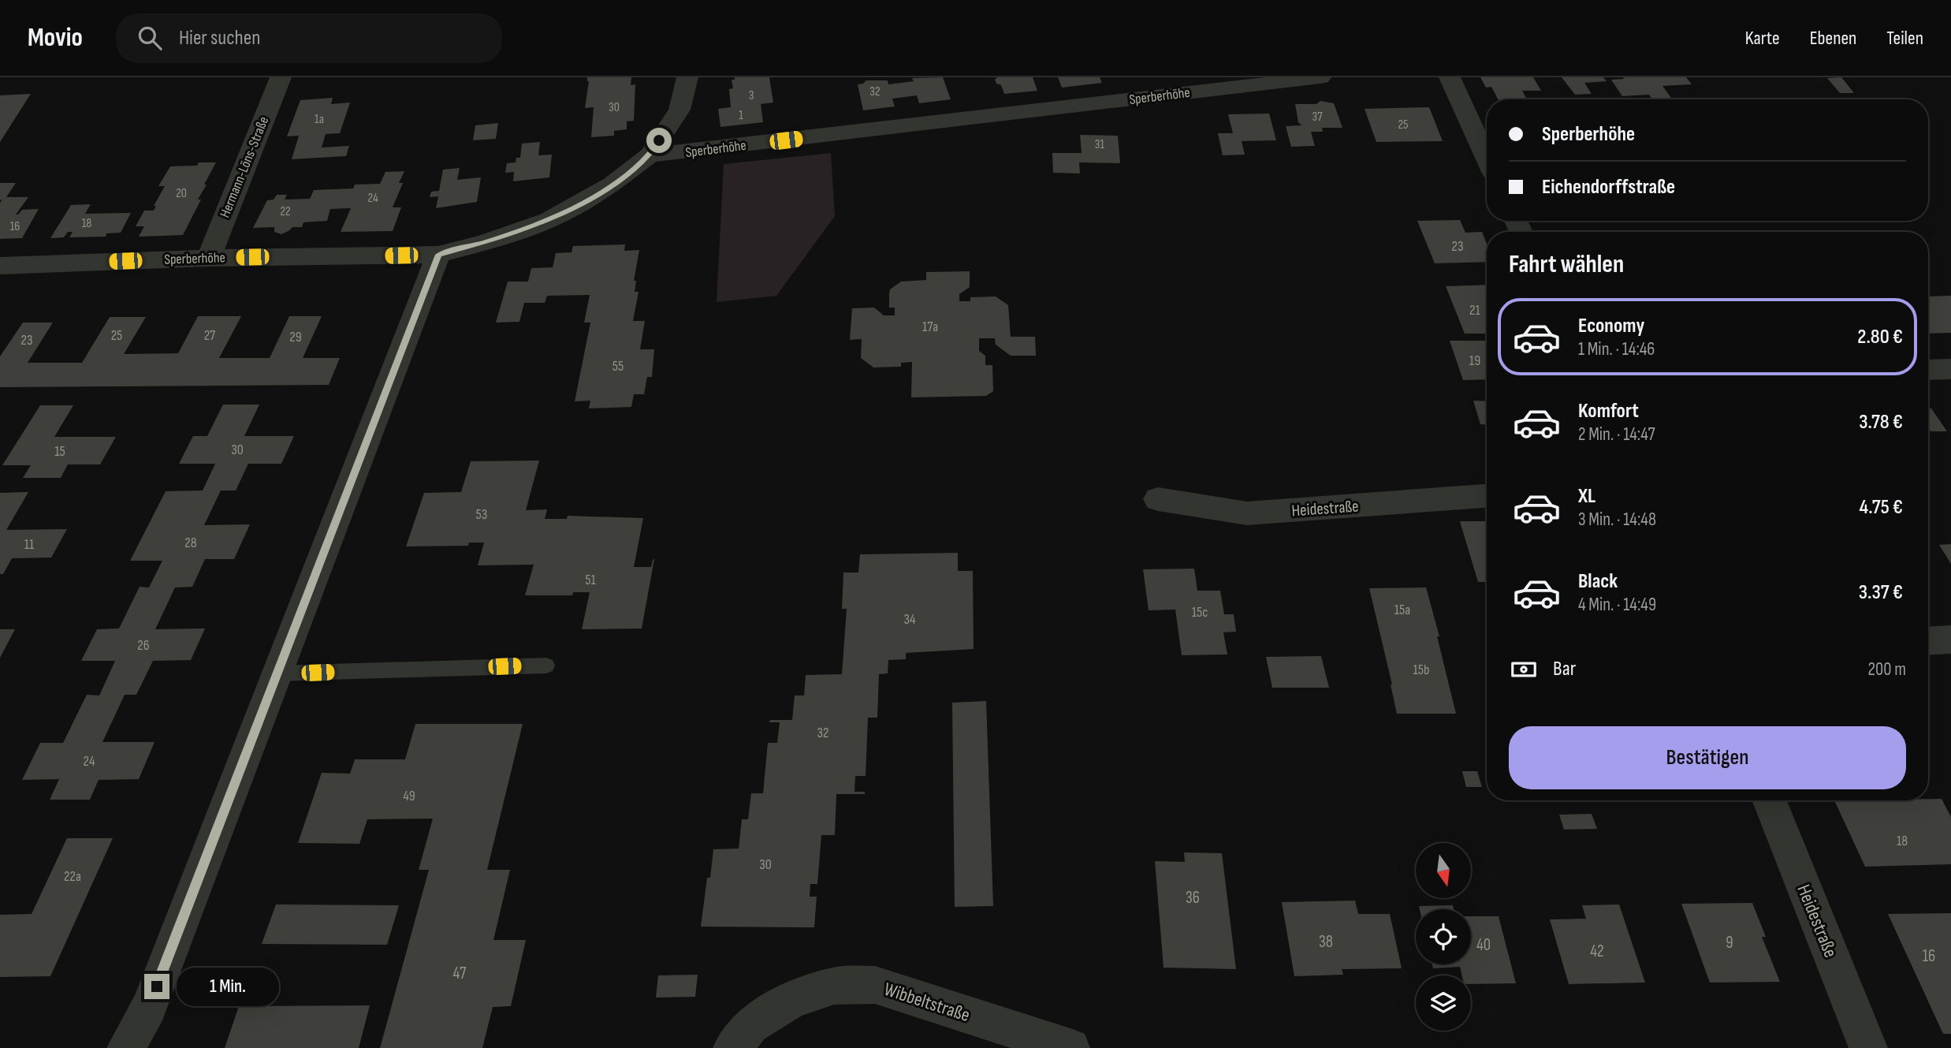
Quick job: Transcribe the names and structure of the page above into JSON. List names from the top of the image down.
{
  "streets": {
    "street": [
      "Sperberhöhe",
      "Hermann-Löns-Straße",
      "Heidestraße",
      "Wibbeltstraße"
    ]
  },
  "crossings": [
    ["Sperberhöhe", "Hermann-Löns-Straße"]
  ],
  "house_numbers": [
    "32",
    "3",
    "30",
    "1",
    "37",
    "1a",
    "25",
    "31",
    "20",
    "24",
    "22",
    "18",
    "16",
    "23",
    "21",
    "17a",
    "25",
    "27",
    "29",
    "23",
    "19",
    "55",
    "30",
    "15",
    "53",
    "28",
    "11",
    "51",
    "15a",
    "15c",
    "34",
    "26",
    "15b",
    "32",
    "24",
    "49",
    "18",
    "30",
    "22a",
    "36",
    "38",
    "9",
    "40",
    "42",
    "16",
    "47"
  ],
  "north": "bottom",
  "page": {
    "header": "Movio",
    "search": "Hier suchen",
    "nav": ["Karte", "Ebenen", "Teilen"],
    "banner": ["Sperberhöhe", "Eichendorffstraße"],
    "heading": "Fahrt wählen",
    "list": [
      {
        "name": "Economy",
        "note": "1 Min. · 14:46",
        "value": "2.80 €"
      },
      {
        "name": "Komfort",
        "note": "2 Min. · 14:47",
        "value": "3.78 €"
      },
      {
        "name": "XL",
        "note": "3 Min. · 14:48",
        "value": "4.75 €"
      },
      {
        "name": "Black",
        "note": "4 Min. · 14:49",
        "value": "3.37 €"
      }
    ],
    "pay": ["Bar", "200 m"],
    "buttons": "Bestätigen",
    "bubble": "1 Min."
  }
}
